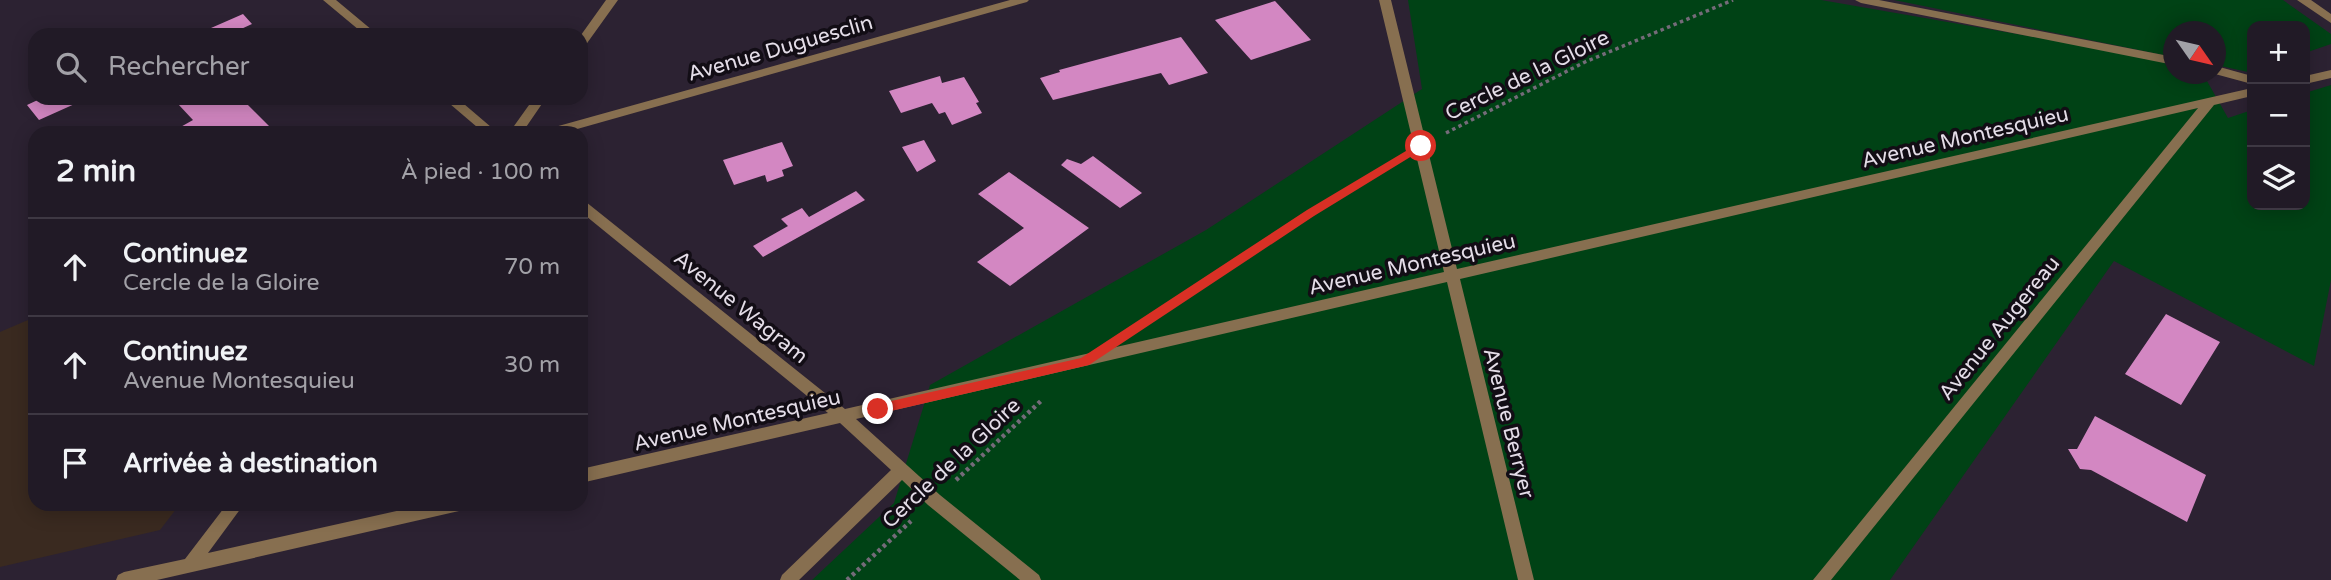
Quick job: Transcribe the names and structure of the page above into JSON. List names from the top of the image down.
{
  "streets": {
    "street": [
      "Avenue Duguesclin",
      "Avenue Montesquieu",
      "Avenue Wagram",
      "Avenue Augereau",
      "Avenue Berryer"
    ],
    "path": ["Cercle de la Gloire"]
  },
  "crossings": [
    ["Cercle de la Gloire", "Avenue Wagram"],
    ["Cercle de la Gloire", "Avenue Berryer"],
    ["Avenue Montesquieu", "Avenue Wagram"],
    ["Avenue Montesquieu", "Avenue Augereau"],
    ["Avenue Montesquieu", "Avenue Berryer"]
  ],
  "north": "bottom right",
  "page": {
    "map_buttons": ["+", "−"],
    "search": "Rechercher",
    "heading": ["2 min", "À pied · 100 m"],
    "list": [
      ["Continuez", "Cercle de la Gloire", "70 m"],
      ["Continuez", "Avenue Montesquieu", "30 m"],
      "Arrivée à destination"
    ]
  }
}
